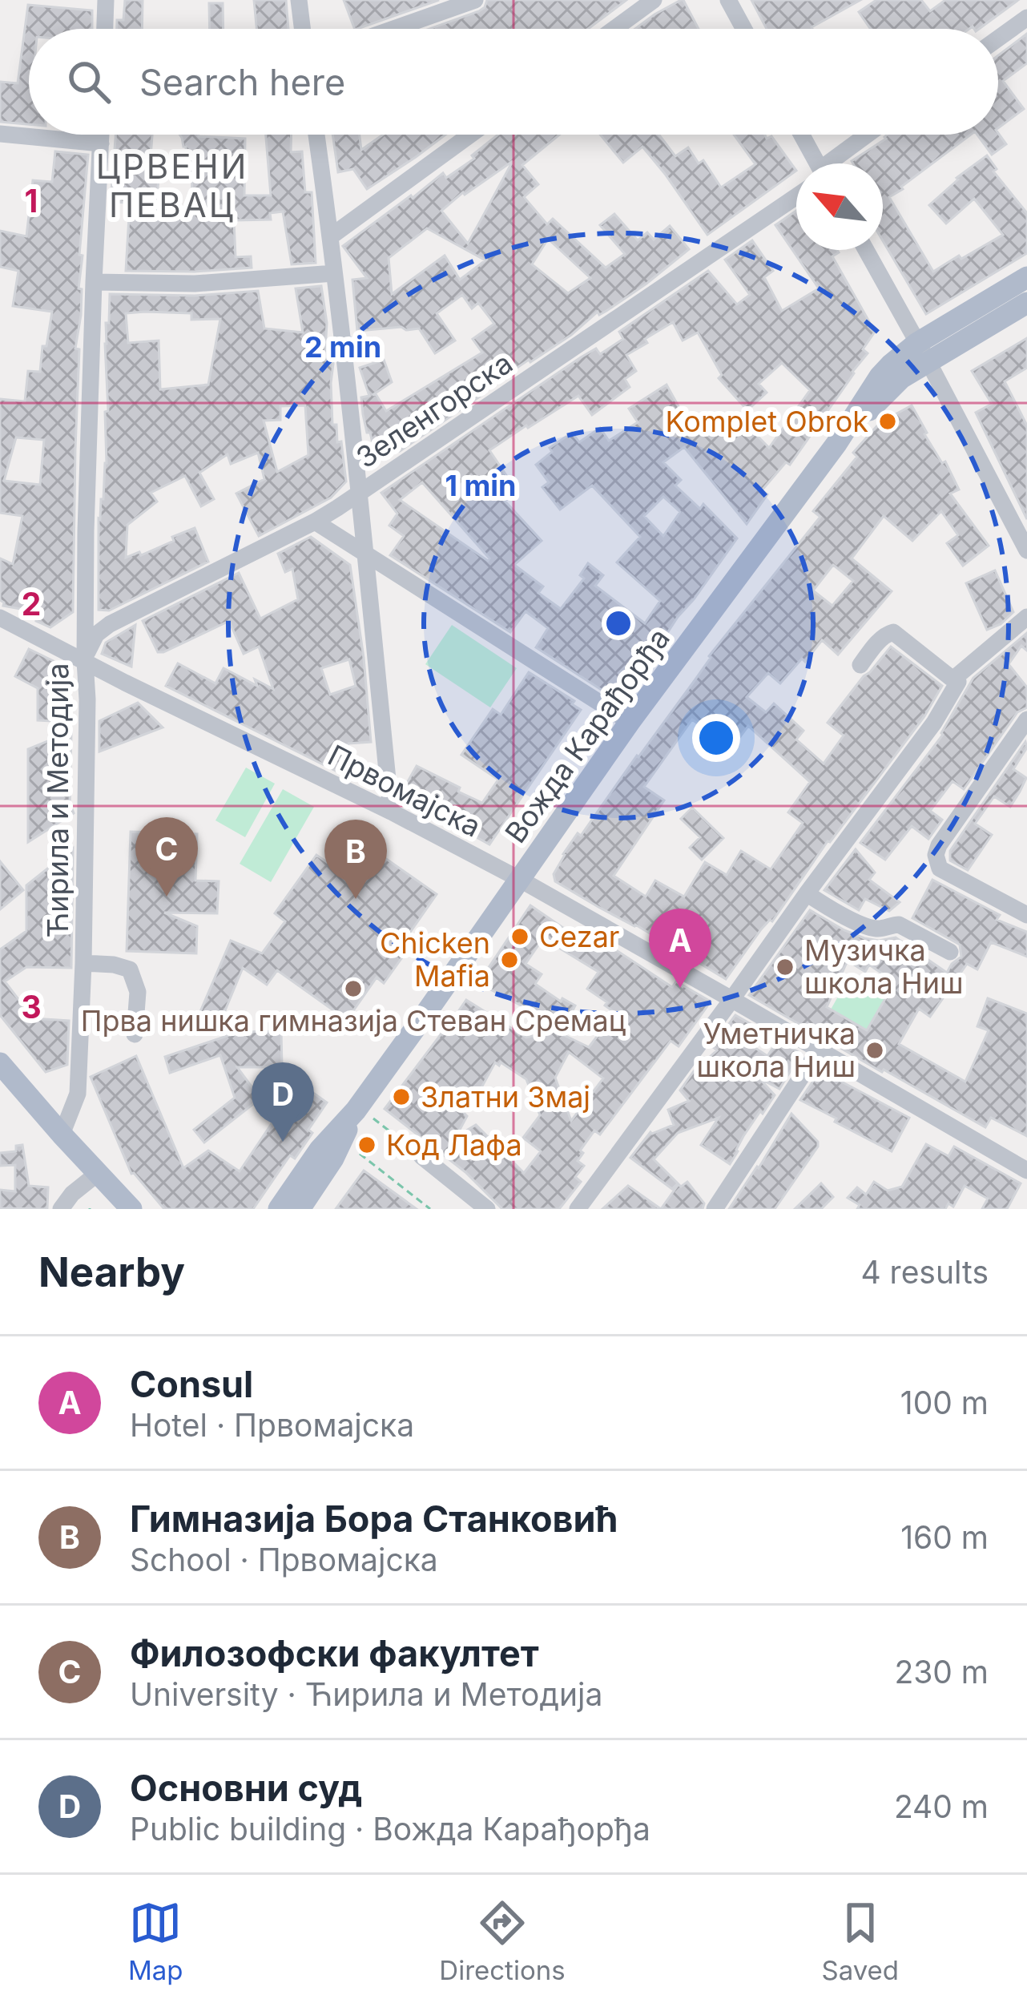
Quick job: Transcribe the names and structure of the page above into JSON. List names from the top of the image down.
{
  "streets": {
    "main road": ["Вожда Карађорђа"],
    "street": ["Зеленгорска", "Првомајска", "Ћирила и Методија"]
  },
  "crossings": [
    ["Зеленгорска", "Првомајска"],
    ["Зеленгорска", "Ћирила и Методија"],
    ["Вожда Карађорђа", "Првомајска"],
    ["Првомајска", "Ћирила и Методија"]
  ],
  "districts": ["ЦРВЕНИ ПЕВАЦ"],
  "places": [
    "Komplet Obrok",
    "Cezar",
    "Chicken Mafia",
    "Музичка школа Ниш",
    "Прва нишка гимназија Стеван Сремац",
    "Уметничка школа Ниш",
    "Златни Змај",
    "Код Лафа"
  ],
  "north": "top left",
  "page": {
    "search": "Search here",
    "pins": [
      "C",
      "B",
      "A",
      "D"
    ],
    "heading": ["Nearby", "4 results"],
    "list": [
      {
        "mark": "A",
        "name": "Consul",
        "note": "Hotel · Првомајска",
        "value": "100 m"
      },
      {
        "mark": "B",
        "name": "Гимназија Бора Станковић",
        "note": "School · Првомајска",
        "value": "160 m"
      },
      {
        "mark": "C",
        "name": "Филозофски факултет",
        "note": "University · Ћирила и Методија",
        "value": "230 m"
      },
      {
        "mark": "D",
        "name": "Основни суд",
        "note": "Public building · Вожда Карађорђа",
        "value": "240 m"
      }
    ],
    "nav": ["Map", "Directions", "Saved"]
  },
  "grid": {
    "rows": ["1", "2", "3"]
  },
  "rings": ["2 min", "1 min"]
}
